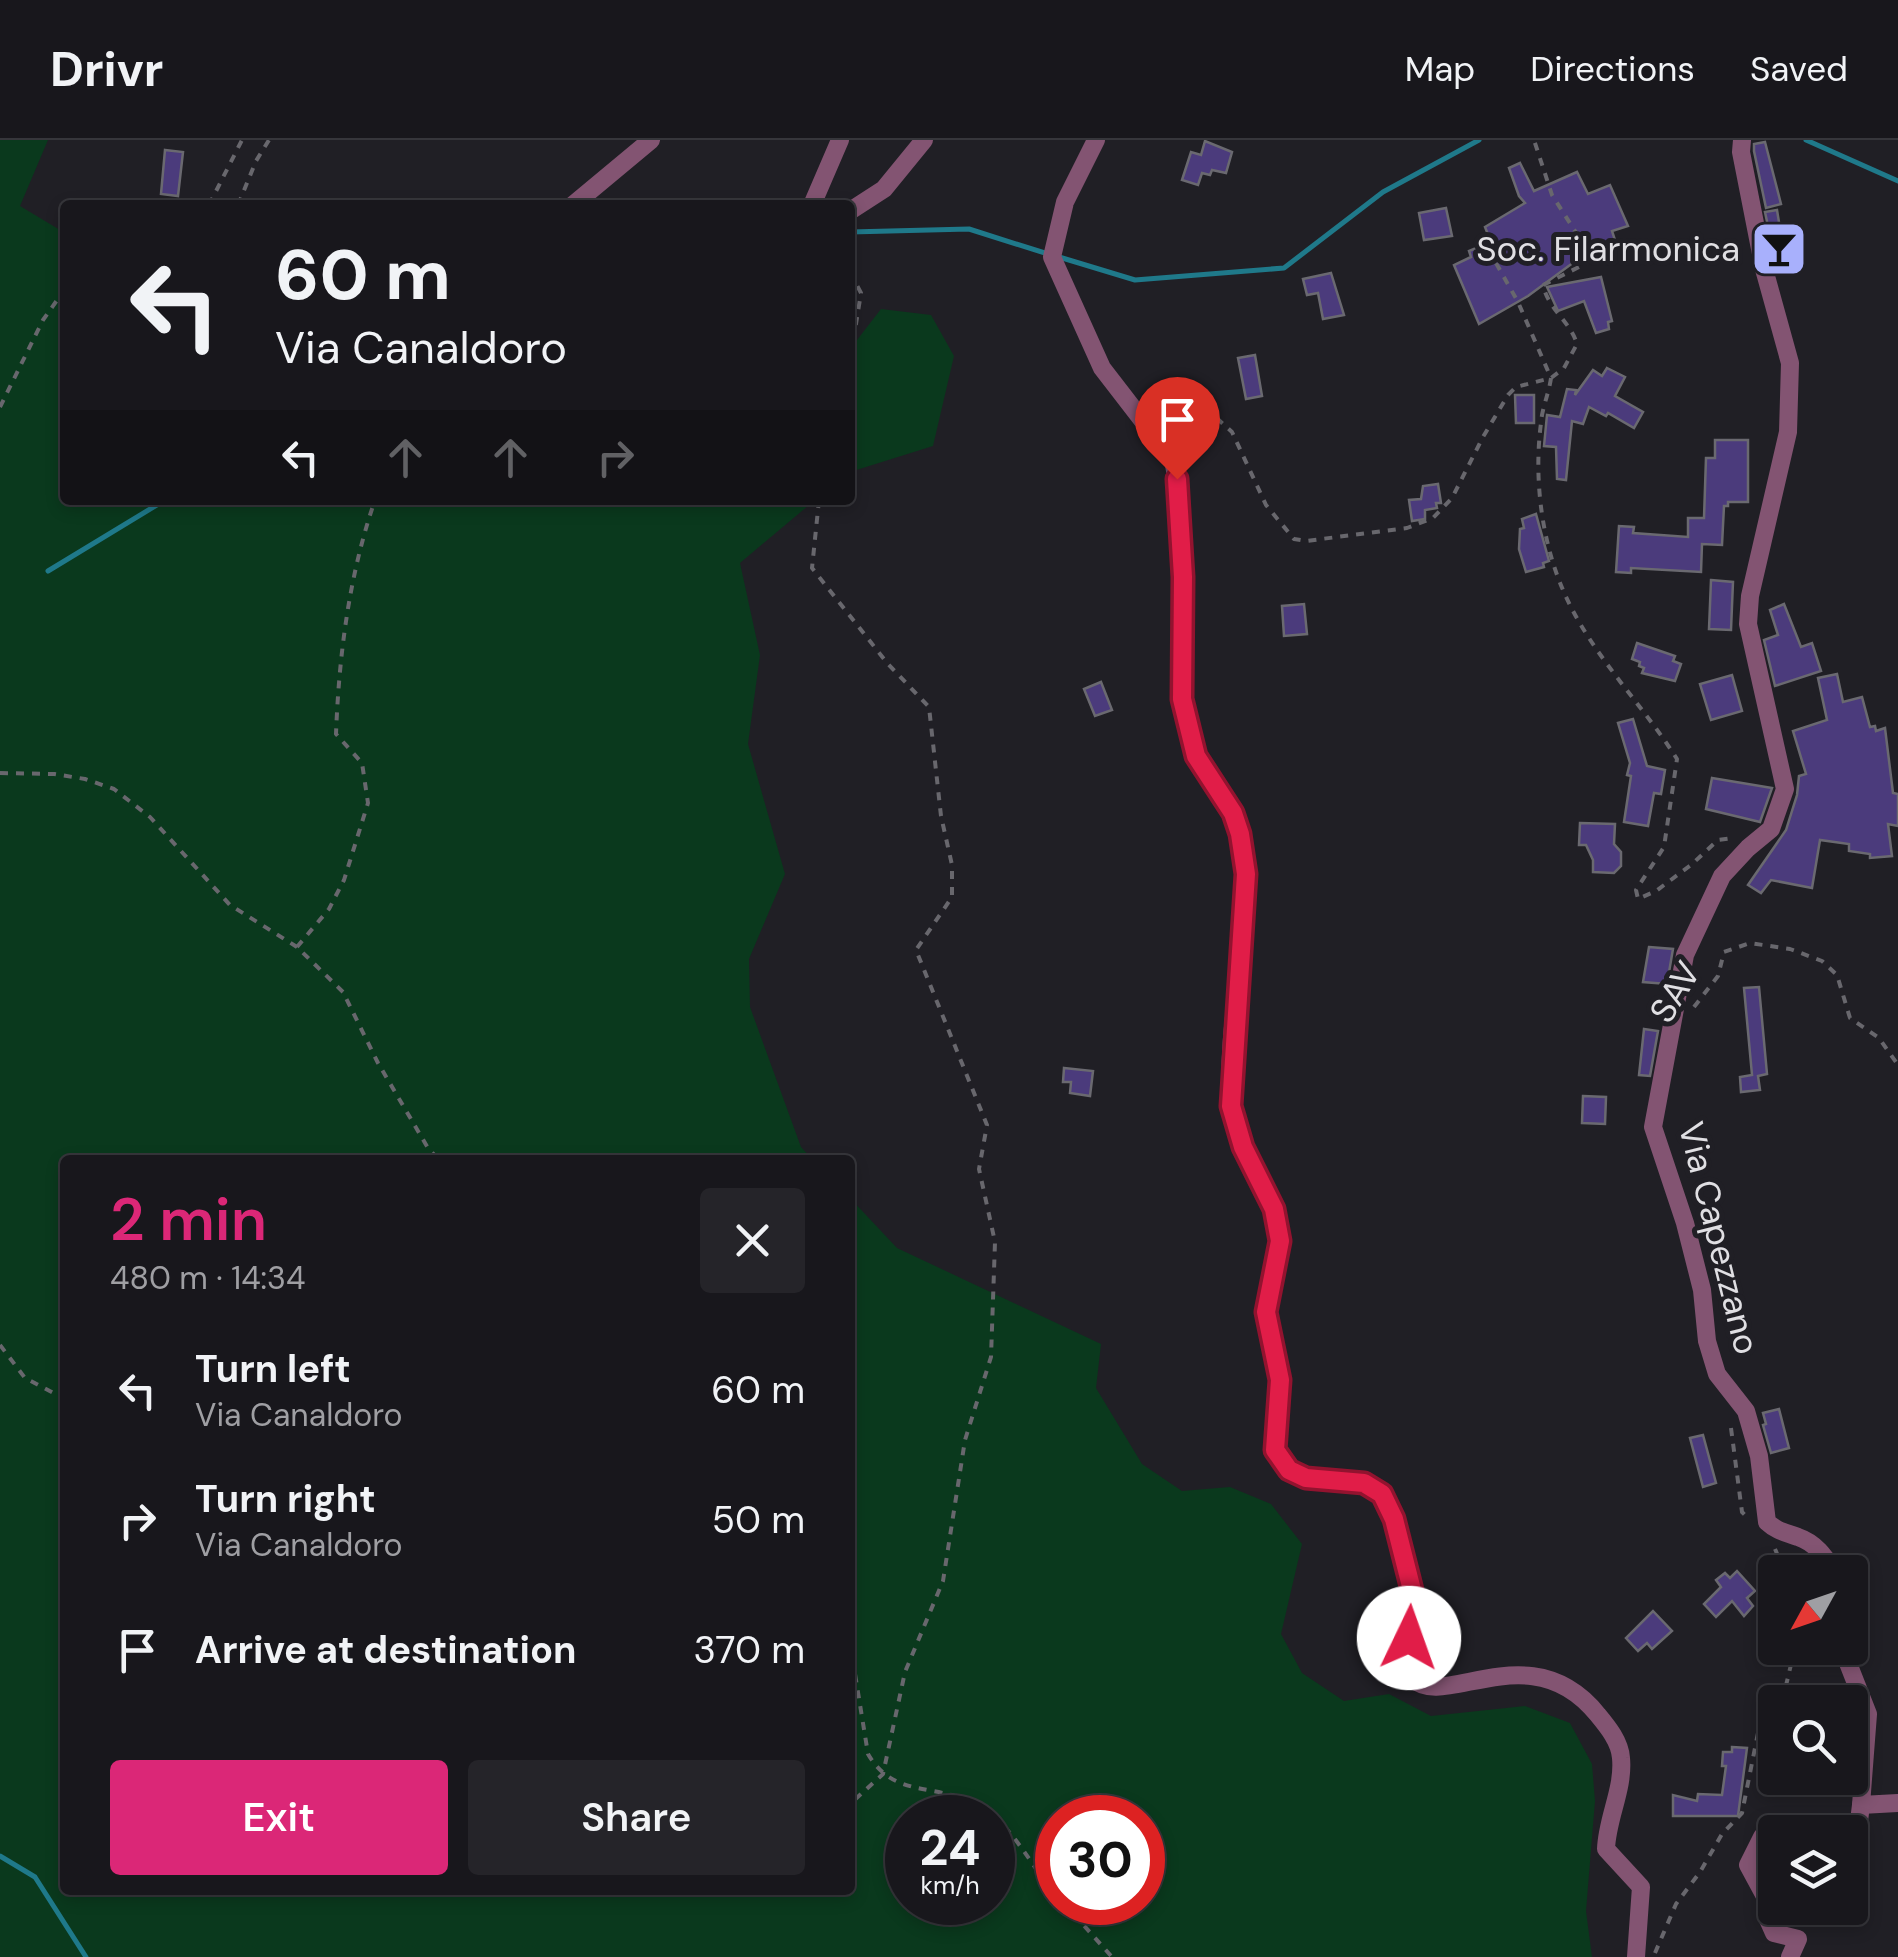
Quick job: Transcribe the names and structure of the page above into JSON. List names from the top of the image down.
{
  "streets": {
    "street": ["Via Capezzano"],
    "path": ["SAV"]
  },
  "places": {
    "bar": ["Soc. Filarmonica"]
  },
  "north": "bottom left",
  "page": {
    "header": "Drivr",
    "nav": ["Map", "Directions", "Saved"],
    "turn": ["60 m", "Via Canaldoro"],
    "heading": ["2 min", "480 m · 14:34"],
    "list": [
      {
        "name": "Turn left",
        "note": "Via Canaldoro",
        "value": "60 m"
      },
      {
        "name": "Turn right",
        "note": "Via Canaldoro",
        "value": "50 m"
      },
      {
        "name": "Arrive at destination",
        "value": "370 m"
      }
    ],
    "buttons": ["Exit", "Share"],
    "speed": "24 km/h",
    "limit": "30"
  }
}
